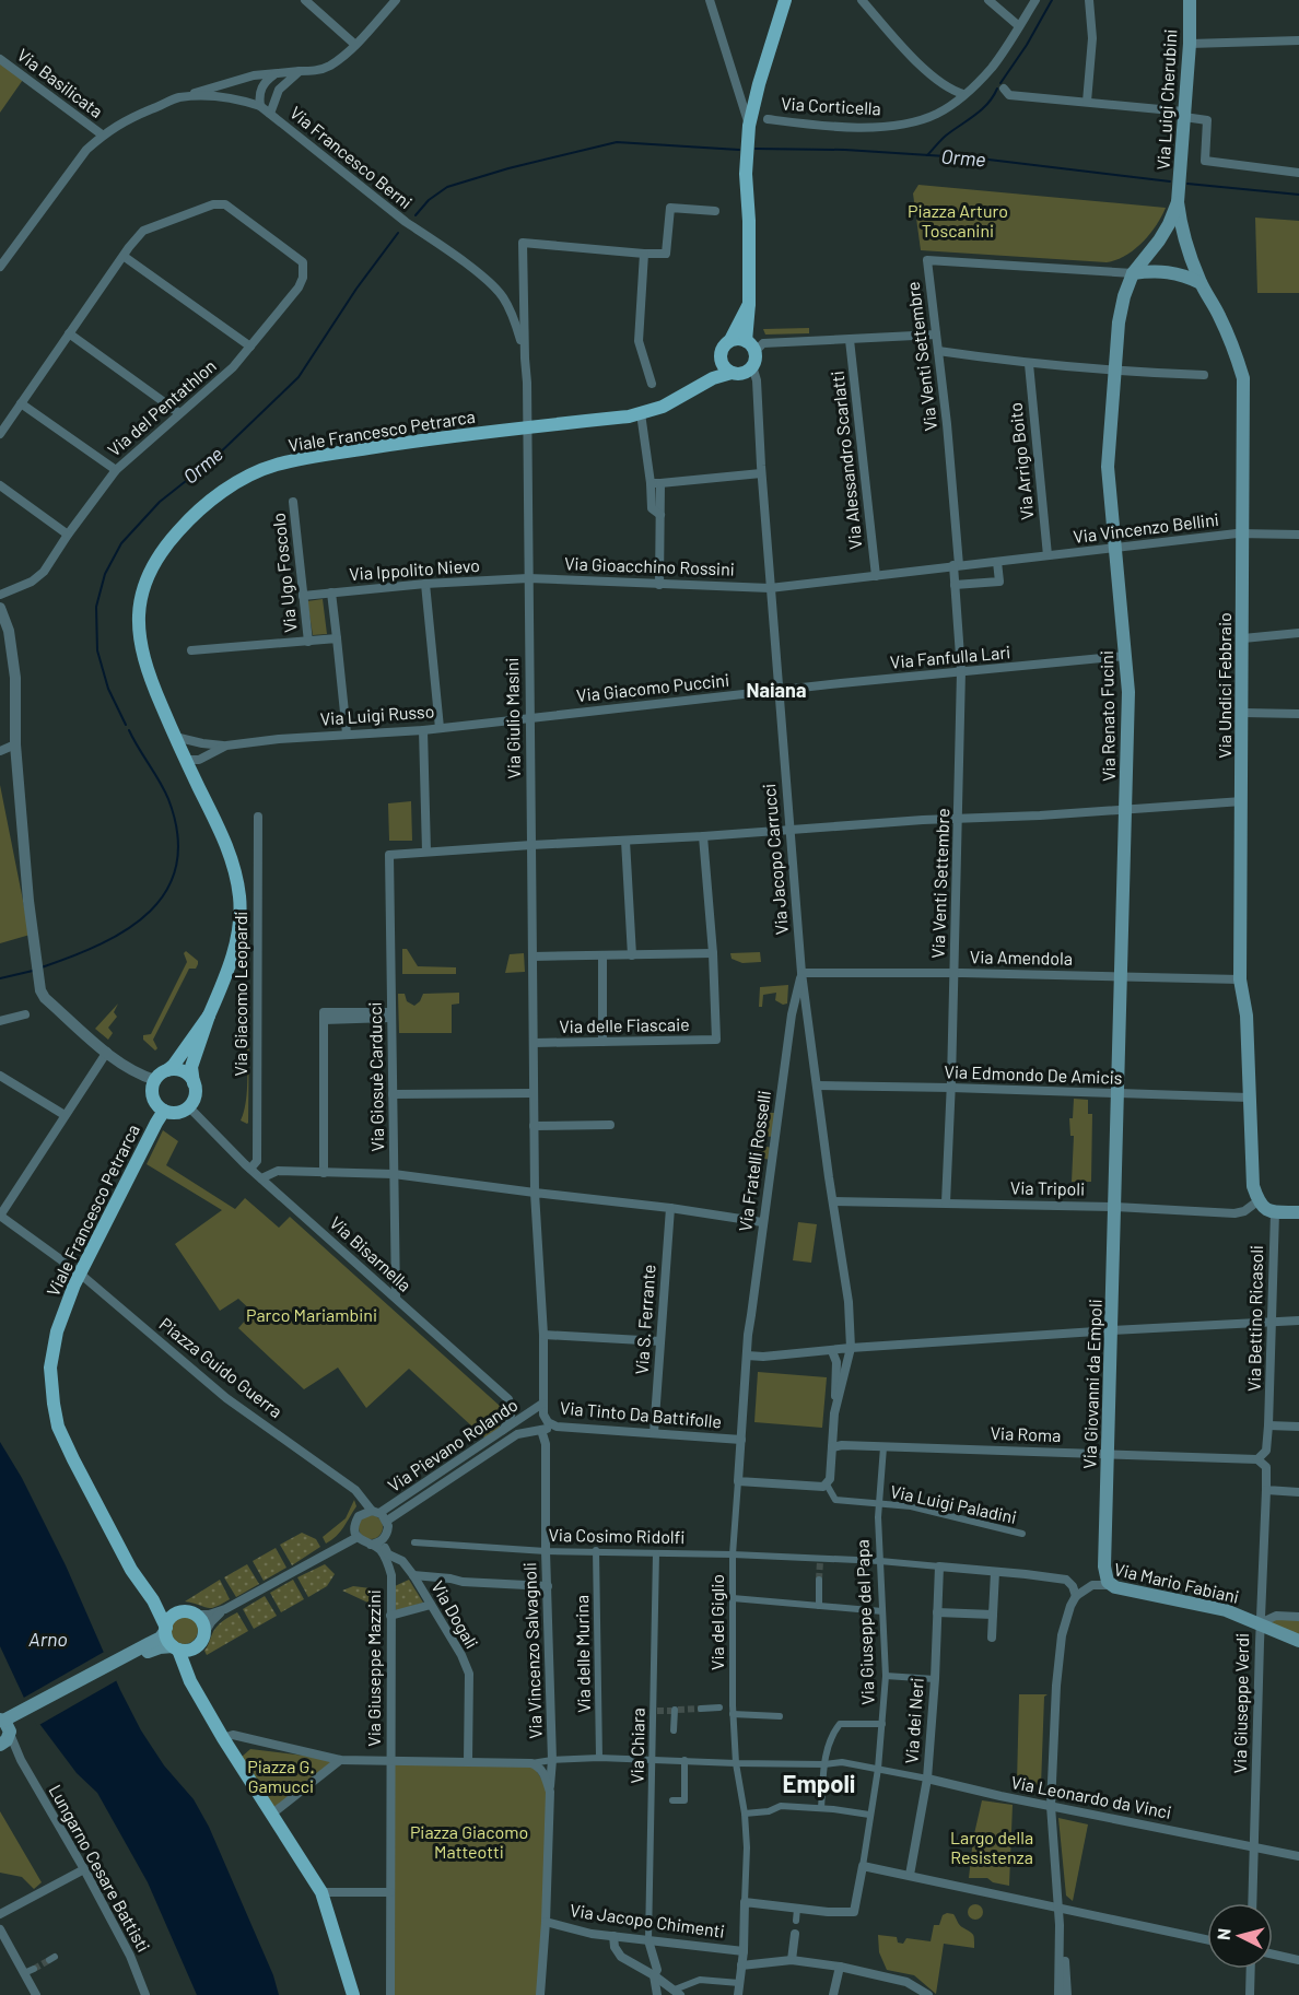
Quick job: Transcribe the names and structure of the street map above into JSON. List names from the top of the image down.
{
  "streets": {
    "main road": [
      "Via Luigi Cherubini",
      "Viale Francesco Petrarca",
      "Via Undici Febbraio",
      "Via Renato Fucini",
      "Via Giovanni da Empoli",
      "Via Mario Fabiani"
    ],
    "street": [
      "Via Basilicata",
      "Via Corticella",
      "Via Francesco Berni",
      "Via Venti Settembre",
      "Via del Pentathlon",
      "Via Alessandro Scarlatti",
      "Via Arrigo Boito",
      "Via Vincenzo Bellini",
      "Via Gioacchino Rossini",
      "Via Ippolito Nievo",
      "Via Ugo Foscolo",
      "Via Fanfulla Lari",
      "Via Giacomo Puccini",
      "Via Luigi Russo",
      "Via Giulio Masini",
      "Via Jacopo Carrucci",
      "Via Amendola",
      "Via Giacomo Leopardi",
      "Via delle Fiascaie",
      "Via Edmondo De Amicis",
      "Via Giosuè Carducci",
      "Via Fratelli Rosselli",
      "Via Tripoli",
      "Via Bisarnella",
      "Via Bettino Ricasoli",
      "Via S. Ferrante",
      "Piazza Guido Guerra",
      "Via Tinto Da Battifolle",
      "Via Roma",
      "Via Pievano Rolando",
      "Via Luigi Paladini",
      "Via Cosimo Ridolfi",
      "Via Dogali",
      "Via del Giglio",
      "Via Giuseppe del Papa",
      "Via Vincenzo Salvagnoli",
      "Via delle Murina",
      "Via Giuseppe Mazzini",
      "Via Giuseppe Verdi",
      "Via dei Neri",
      "Via Chiara",
      "Via Leonardo da Vinci",
      "Lungarno Cesare Battisti",
      "Via Jacopo Chimenti"
    ]
  },
  "crossings": [
    ["Via Basilicata", "Via Francesco Berni"],
    ["Via Luigi Cherubini", "Via Undici Febbraio"],
    ["Via Luigi Cherubini", "Via Renato Fucini"],
    ["Via Francesco Berni", "Via Giulio Masini"],
    ["Via Venti Settembre", "Via Vincenzo Bellini"],
    ["Via Venti Settembre", "Via Fanfulla Lari"],
    ["Via Venti Settembre", "Via Renato Fucini"],
    ["Via Venti Settembre", "Via Amendola"],
    ["Via Venti Settembre", "Via Edmondo De Amicis"],
    ["Via Venti Settembre", "Via Tripoli"],
    ["Viale Francesco Petrarca", "Via Luigi Russo"],
    ["Viale Francesco Petrarca", "Via Giulio Masini"],
    ["Viale Francesco Petrarca", "Via Jacopo Carrucci"],
    ["Viale Francesco Petrarca", "Via Bisarnella"],
    ["Viale Francesco Petrarca", "Piazza Guido Guerra"],
    ["Via Alessandro Scarlatti", "Via Vincenzo Bellini"],
    ["Via Alessandro Scarlatti", "Via Gioacchino Rossini"],
    ["Via Arrigo Boito", "Via Vincenzo Bellini"],
    ["Via Vincenzo Bellini", "Via Gioacchino Rossini"],
    ["Via Vincenzo Bellini", "Via Undici Febbraio"],
    ["Via Vincenzo Bellini", "Via Renato Fucini"],
    ["Via Gioacchino Rossini", "Via Ippolito Nievo"],
    ["Via Gioacchino Rossini", "Via Giulio Masini"],
    ["Via Gioacchino Rossini", "Via Jacopo Carrucci"],
    ["Via Ippolito Nievo", "Via Ugo Foscolo"],
    ["Via Ippolito Nievo", "Via Giulio Masini"],
    ["Via Fanfulla Lari", "Via Giacomo Puccini"],
    ["Via Fanfulla Lari", "Via Renato Fucini"],
    ["Via Fanfulla Lari", "Via Jacopo Carrucci"],
    ["Via Undici Febbraio", "Via Renato Fucini"],
    ["Via Undici Febbraio", "Via Amendola"],
    ["Via Undici Febbraio", "Via Edmondo De Amicis"],
    ["Via Undici Febbraio", "Via Tripoli"],
    ["Via Giacomo Puccini", "Via Luigi Russo"],
    ["Via Giacomo Puccini", "Via Giulio Masini"],
    ["Via Giacomo Puccini", "Via Jacopo Carrucci"],
    ["Via Luigi Russo", "Via Giulio Masini"],
    ["Via Renato Fucini", "Via Amendola"],
    ["Via Renato Fucini", "Via Edmondo De Amicis"],
    ["Via Renato Fucini", "Via Tripoli"],
    ["Via Renato Fucini", "Via Giovanni da Empoli"],
    ["Via Giulio Masini", "Via delle Fiascaie"],
    ["Via Jacopo Carrucci", "Via Amendola"],
    ["Via Jacopo Carrucci", "Via Edmondo De Amicis"],
    ["Via Jacopo Carrucci", "Via Fratelli Rosselli"],
    ["Via Jacopo Carrucci", "Via Tripoli"],
    ["Via Amendola", "Via Fratelli Rosselli"],
    ["Via Giacomo Leopardi", "Via Bisarnella"],
    ["Via Giosuè Carducci", "Via Bisarnella"],
    ["Via Fratelli Rosselli", "Via Tinto Da Battifolle"],
    ["Via Fratelli Rosselli", "Via del Giglio"],
    ["Via Tripoli", "Via Giovanni da Empoli"],
    ["Via Bisarnella", "Via Pievano Rolando"],
    ["Via Bettino Ricasoli", "Via Roma"],
    ["Via Bettino Ricasoli", "Via Giuseppe Verdi"],
    ["Via S. Ferrante", "Via Tinto Da Battifolle"],
    ["Piazza Guido Guerra", "Via Pievano Rolando"],
    ["Piazza Guido Guerra", "Via Dogali"],
    ["Piazza Guido Guerra", "Via Giuseppe Mazzini"],
    ["Via Giovanni da Empoli", "Via Roma"],
    ["Via Giovanni da Empoli", "Via Mario Fabiani"],
    ["Via Tinto Da Battifolle", "Via Pievano Rolando"],
    ["Via Roma", "Via Giuseppe del Papa"],
    ["Via Roma", "Via Giuseppe Verdi"],
    ["Via Pievano Rolando", "Via Dogali"],
    ["Via Pievano Rolando", "Via Vincenzo Salvagnoli"],
    ["Via Pievano Rolando", "Via Giuseppe Mazzini"],
    ["Via Luigi Paladini", "Via Giuseppe del Papa"],
    ["Via Cosimo Ridolfi", "Via del Giglio"],
    ["Via Cosimo Ridolfi", "Via Giuseppe del Papa"],
    ["Via Cosimo Ridolfi", "Via Vincenzo Salvagnoli"],
    ["Via Cosimo Ridolfi", "Via delle Murina"],
    ["Via Cosimo Ridolfi", "Via dei Neri"],
    ["Via Cosimo Ridolfi", "Via Chiara"],
    ["Via Mario Fabiani", "Via Giuseppe Verdi"],
    ["Via Dogali", "Via Giuseppe Mazzini"],
    ["Via del Giglio", "Via Leonardo da Vinci"],
    ["Via Giuseppe del Papa", "Via Leonardo da Vinci"],
    ["Via Vincenzo Salvagnoli", "Via Leonardo da Vinci"],
    ["Via delle Murina", "Via Leonardo da Vinci"],
    ["Via Giuseppe Verdi", "Via Leonardo da Vinci"],
    ["Via dei Neri", "Via Leonardo da Vinci"],
    ["Via Chiara", "Via Leonardo da Vinci"],
    ["Via Chiara", "Via Jacopo Chimenti"]
  ],
  "districts": ["Naiana", "Empoli"],
  "water": ["Orme", "Arno"],
  "parks": [
    "Piazza Arturo Toscanini",
    "Parco Mariambini",
    "Piazza G. Gamucci",
    "Piazza Giacomo Matteotti",
    "Largo della Resistenza"
  ],
  "north": "left"
}
